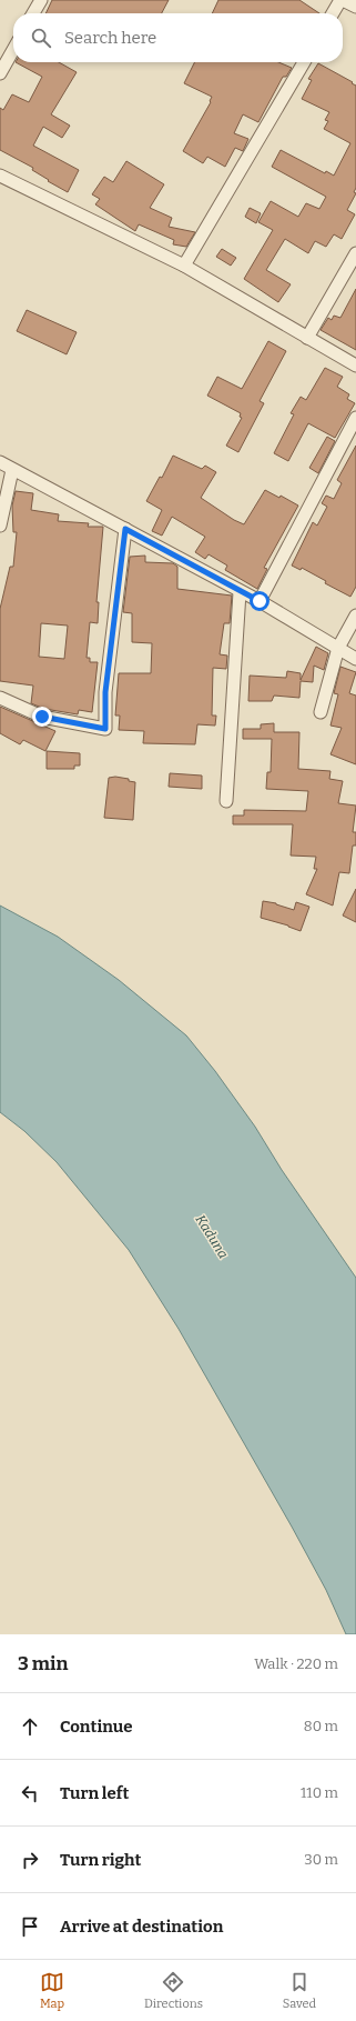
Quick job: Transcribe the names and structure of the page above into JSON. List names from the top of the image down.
{
  "water": ["Kaduna"],
  "page": {
    "search": "Search here",
    "heading": ["3 min", "Walk · 220 m"],
    "list": [
      ["Continue", "80 m"],
      ["Turn left", "110 m"],
      ["Turn right", "30 m"],
      "Arrive at destination"
    ],
    "nav": ["Map", "Directions", "Saved"]
  }
}
